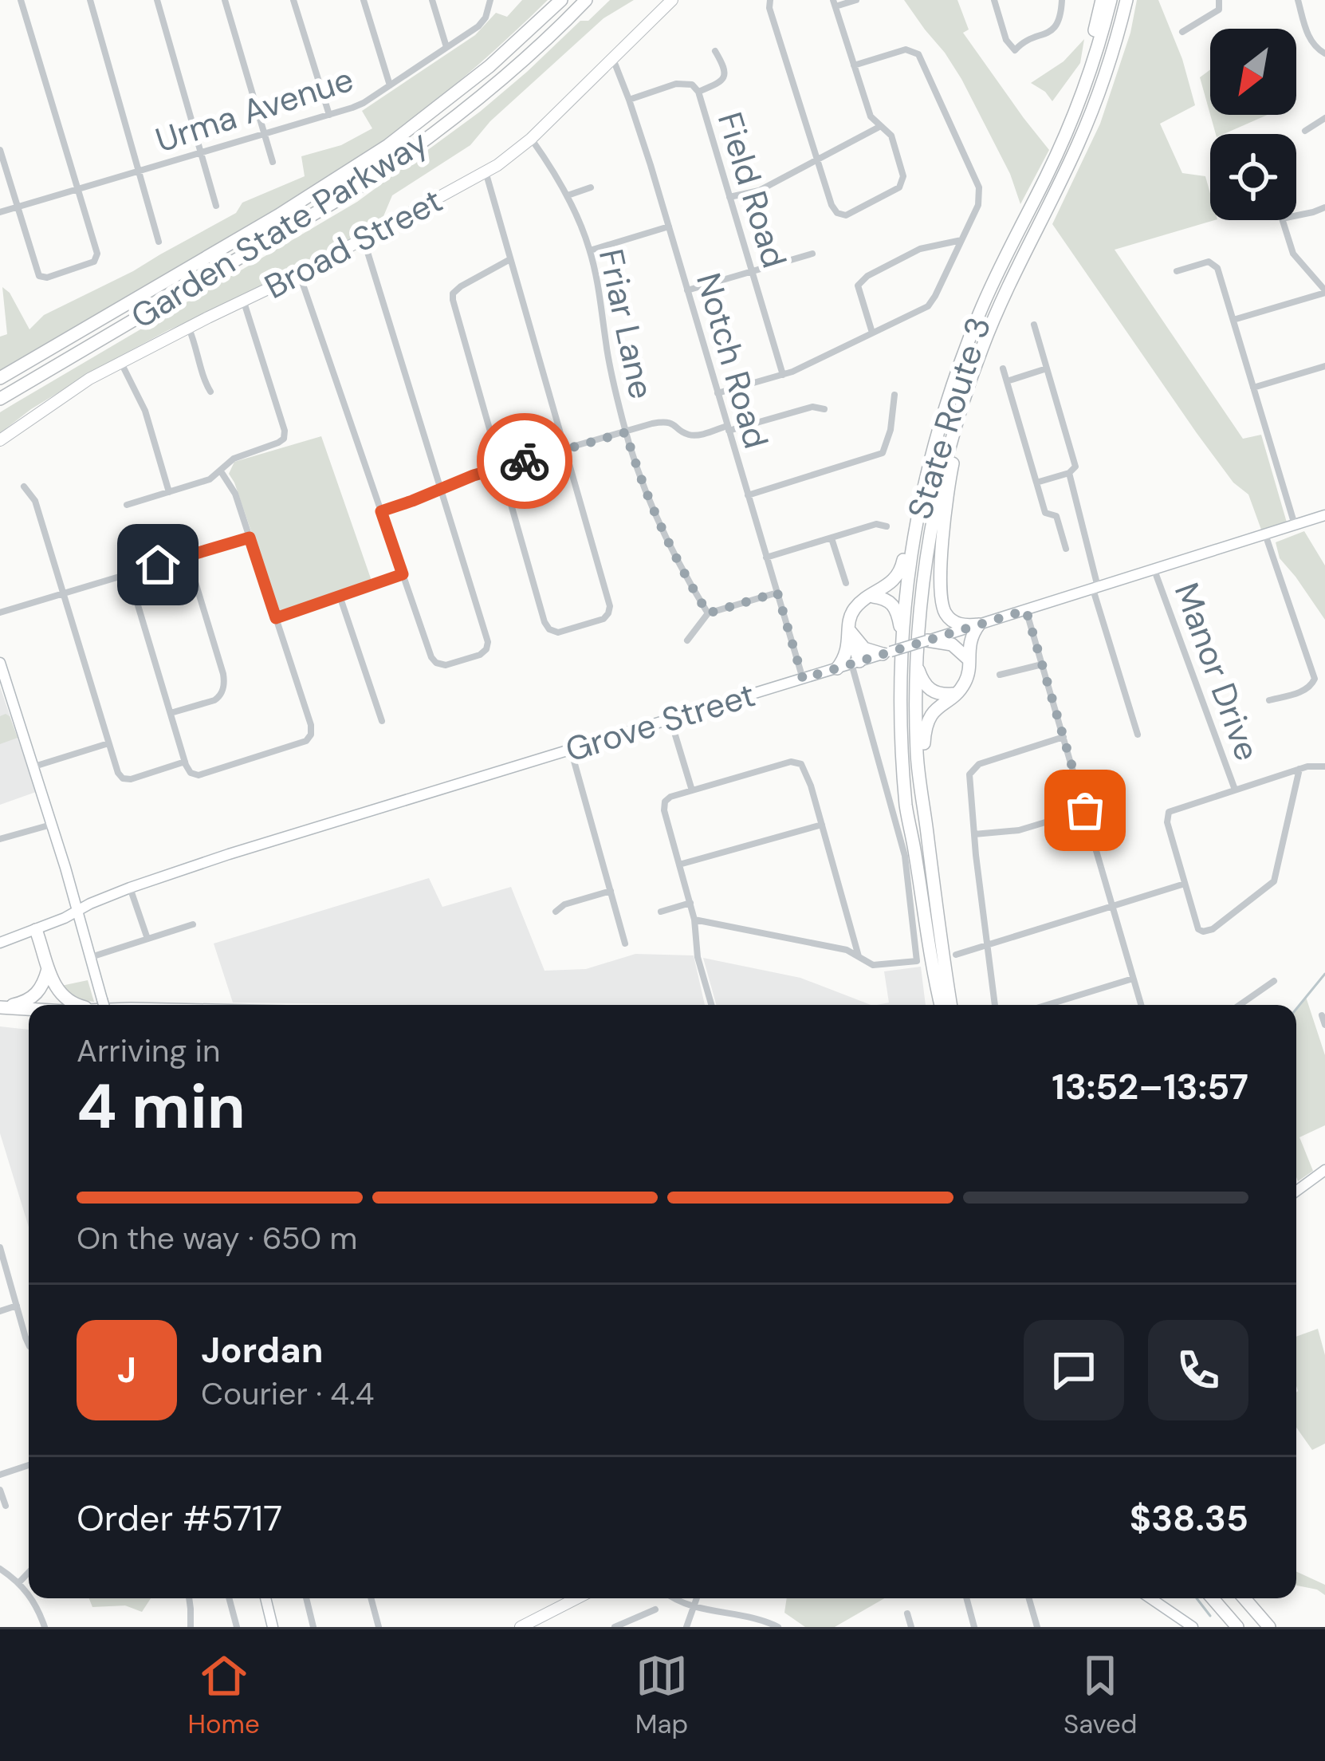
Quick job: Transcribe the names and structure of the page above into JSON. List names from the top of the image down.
{
  "streets": {
    "highway": ["Garden State Parkway", "State Route 3"],
    "main road": ["Broad Street"],
    "street": [
      "Urma Avenue",
      "Field Road",
      "Friar Lane",
      "Notch Road",
      "Manor Drive",
      "Grove Street"
    ]
  },
  "crossings": [
    ["Field Road", "Notch Road"],
    ["Broad Street", "Friar Lane"],
    ["Broad Street", "Notch Road"],
    ["Notch Road", "Grove Street"],
    ["Manor Drive", "Grove Street"]
  ],
  "north": "bottom left",
  "page": {
    "heading": ["4 min", "Arriving in", "13:52–13:57"],
    "panel": [
      "Jordan",
      "Courier · 4.4",
      "Order #5717",
      "$38.35"
    ],
    "bar": "On the way · 650 m",
    "round": "J",
    "tabs": ["Home", "Map", "Saved"]
  }
}
